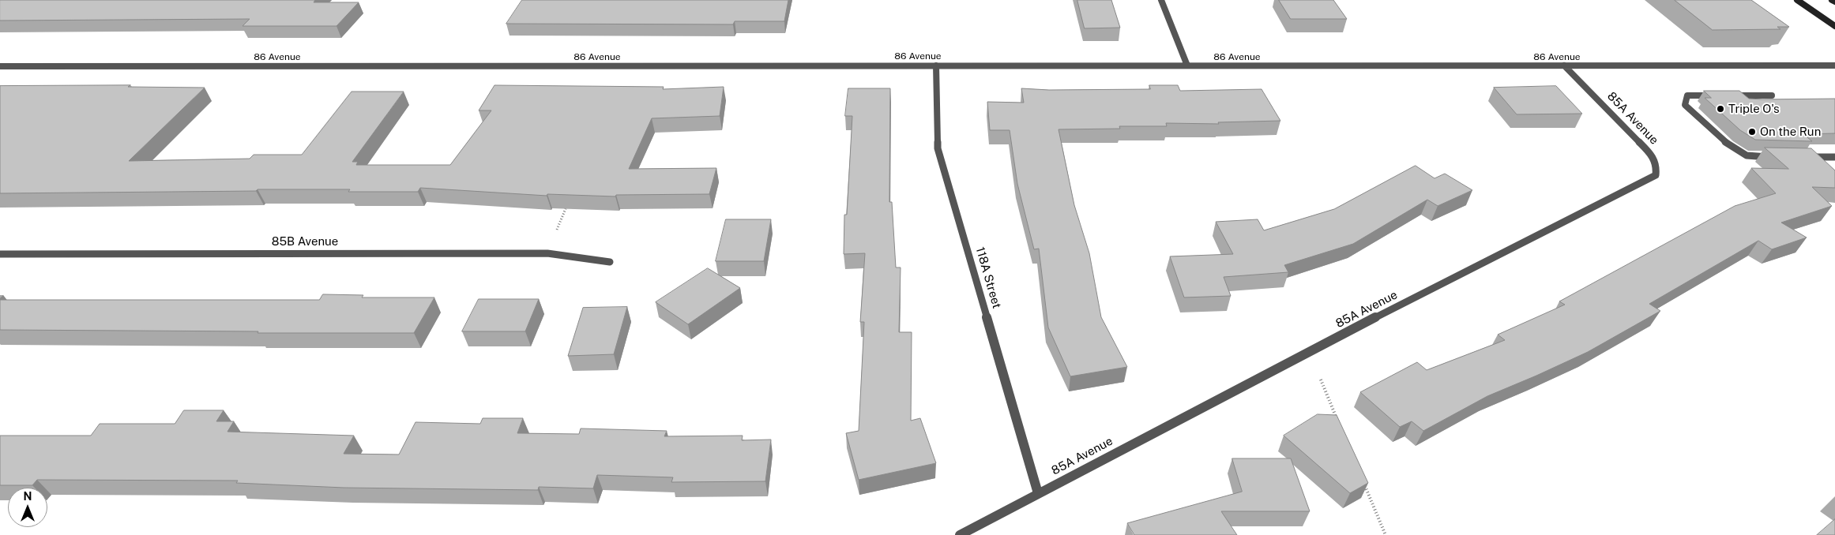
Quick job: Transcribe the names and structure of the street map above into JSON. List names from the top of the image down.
{
  "streets": {
    "street": [
      "86 Avenue",
      "85A Avenue",
      "85B Avenue",
      "118A Street"
    ]
  },
  "crossings": [
    ["86 Avenue", "85A Avenue"],
    ["86 Avenue", "118A Street"],
    ["85A Avenue", "118A Street"]
  ],
  "places": ["Triple O's", "On the Run"],
  "north": "top"
}
